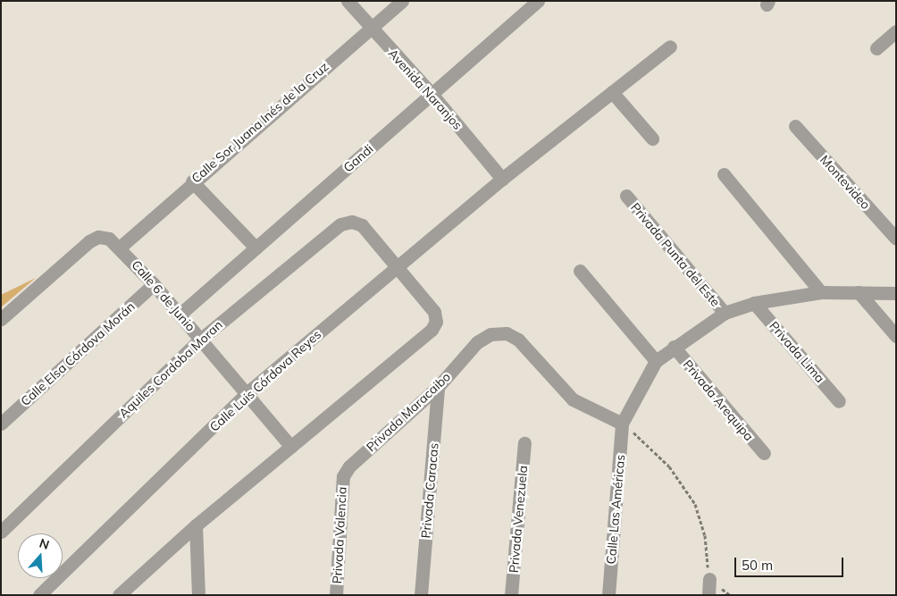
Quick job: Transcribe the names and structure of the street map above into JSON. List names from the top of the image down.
{
  "streets": {
    "street": [
      "Avenida Naranjos",
      "Calle Sor Juana Inés de la Cruz",
      "Gandi",
      "Montevideo",
      "Privada Punta del Este",
      "Calle 6 de Junio",
      "Privada Lima",
      "Calle Elsa Córdova Morán",
      "Aquiles Cordoba Moran",
      "Calle Luis Córdova Reyes",
      "Privada Arequipa",
      "Privada Maracaibo",
      "Privada Caracas",
      "Calle Las Américas",
      "Privada Venezuela",
      "Privada Valencia"
    ]
  },
  "crossings": [
    ["Avenida Naranjos", "Calle Sor Juana Inés de la Cruz"],
    ["Avenida Naranjos", "Gandi"],
    ["Avenida Naranjos", "Calle Luis Córdova Reyes"],
    ["Calle Sor Juana Inés de la Cruz", "Calle 6 de Junio"],
    ["Gandi", "Calle 6 de Junio"],
    ["Calle 6 de Junio", "Calle Elsa Córdova Morán"],
    ["Calle 6 de Junio", "Aquiles Cordoba Moran"],
    ["Calle 6 de Junio", "Calle Luis Córdova Reyes"],
    ["Aquiles Cordoba Moran", "Calle Luis Córdova Reyes"],
    ["Privada Maracaibo", "Privada Caracas"],
    ["Privada Maracaibo", "Calle Las Américas"],
    ["Privada Maracaibo", "Privada Valencia"]
  ],
  "scale_bar": "50 m",
  "north": "top"
}
